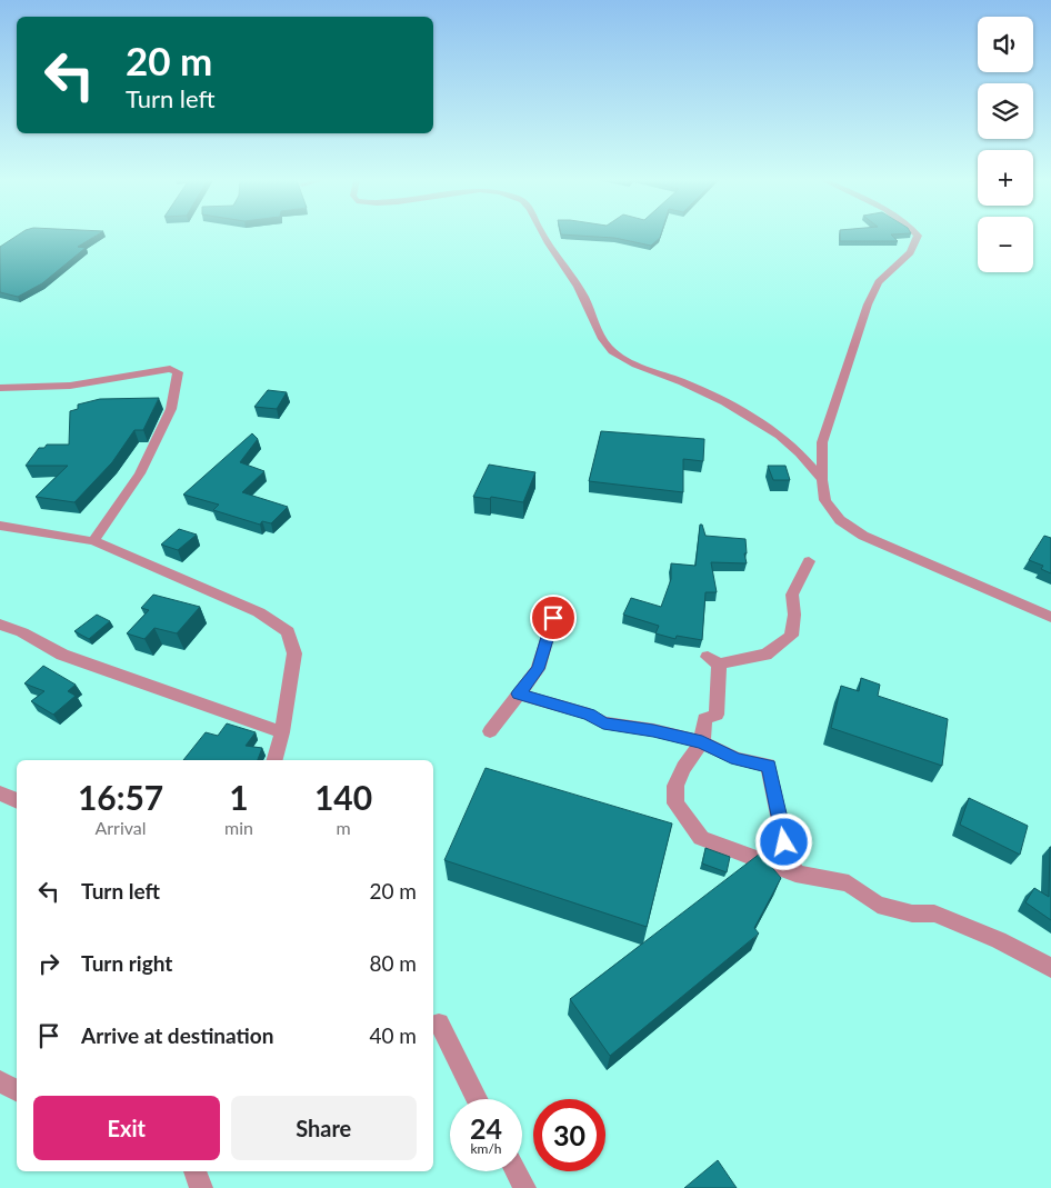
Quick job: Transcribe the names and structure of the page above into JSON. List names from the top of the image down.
{
  "page": {
    "map_buttons": ["+", "−"],
    "turn": ["20 m", "Turn left"],
    "eta": [
      "16:57",
      "Arrival",
      "1",
      "min",
      "140",
      "m"
    ],
    "list": [
      {
        "name": "Turn left",
        "value": "20 m"
      },
      {
        "name": "Turn right",
        "value": "80 m"
      },
      {
        "name": "Arrive at destination",
        "value": "40 m"
      }
    ],
    "buttons": ["Exit", "Share"],
    "speed": "24 km/h",
    "limit": "30"
  }
}
